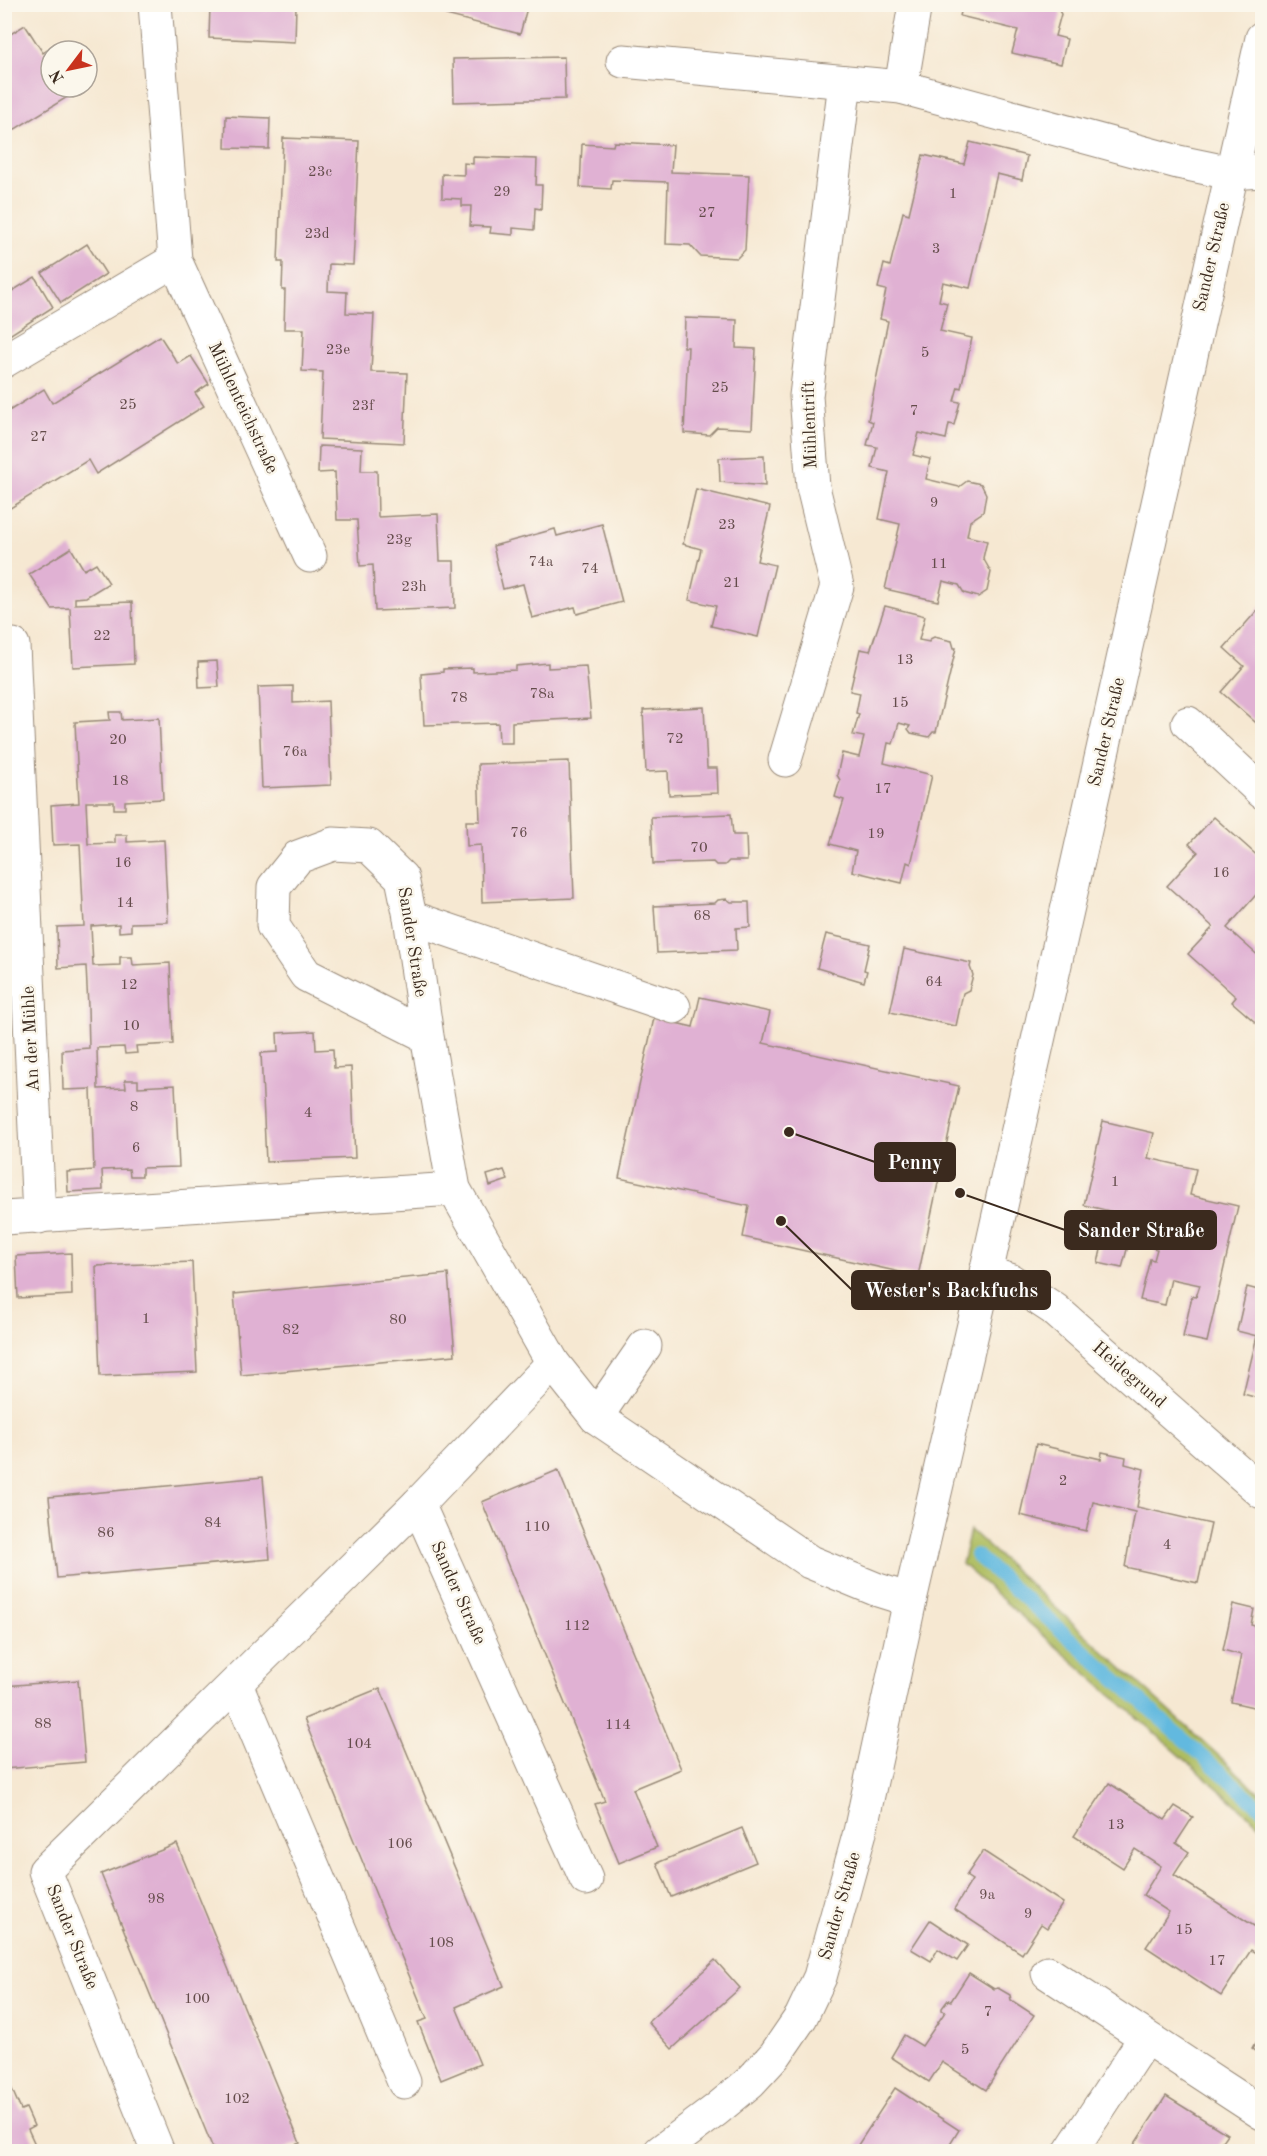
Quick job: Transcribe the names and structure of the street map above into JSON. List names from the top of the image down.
{
  "streets": {
    "street": [
      "Sander Straße",
      "Mühlenteichstraße",
      "Mühlentrift",
      "An der Mühle",
      "Heidegrund"
    ]
  },
  "crossings": [
    ["Sander Straße", "Heidegrund"]
  ],
  "places": ["Penny", "Sander Straße", "Wester's Backfuchs"],
  "house_numbers": [
    "23c",
    "29",
    "1",
    "27",
    "23d",
    "3",
    "23e",
    "5",
    "25",
    "25",
    "23f",
    "7",
    "27",
    "9",
    "23",
    "23g",
    "74a",
    "11",
    "74",
    "21",
    "23h",
    "22",
    "13",
    "78a",
    "78",
    "15",
    "72",
    "20",
    "76a",
    "18",
    "17",
    "76",
    "19",
    "70",
    "16",
    "16",
    "14",
    "68",
    "64",
    "12",
    "10",
    "8",
    "4",
    "6",
    "1",
    "1",
    "80",
    "82",
    "2",
    "84",
    "110",
    "86",
    "4",
    "112",
    "88",
    "114",
    "104",
    "13",
    "106",
    "9a",
    "98",
    "9",
    "15",
    "108",
    "17",
    "100",
    "7",
    "5",
    "102"
  ],
  "north": "bottom left"
}
